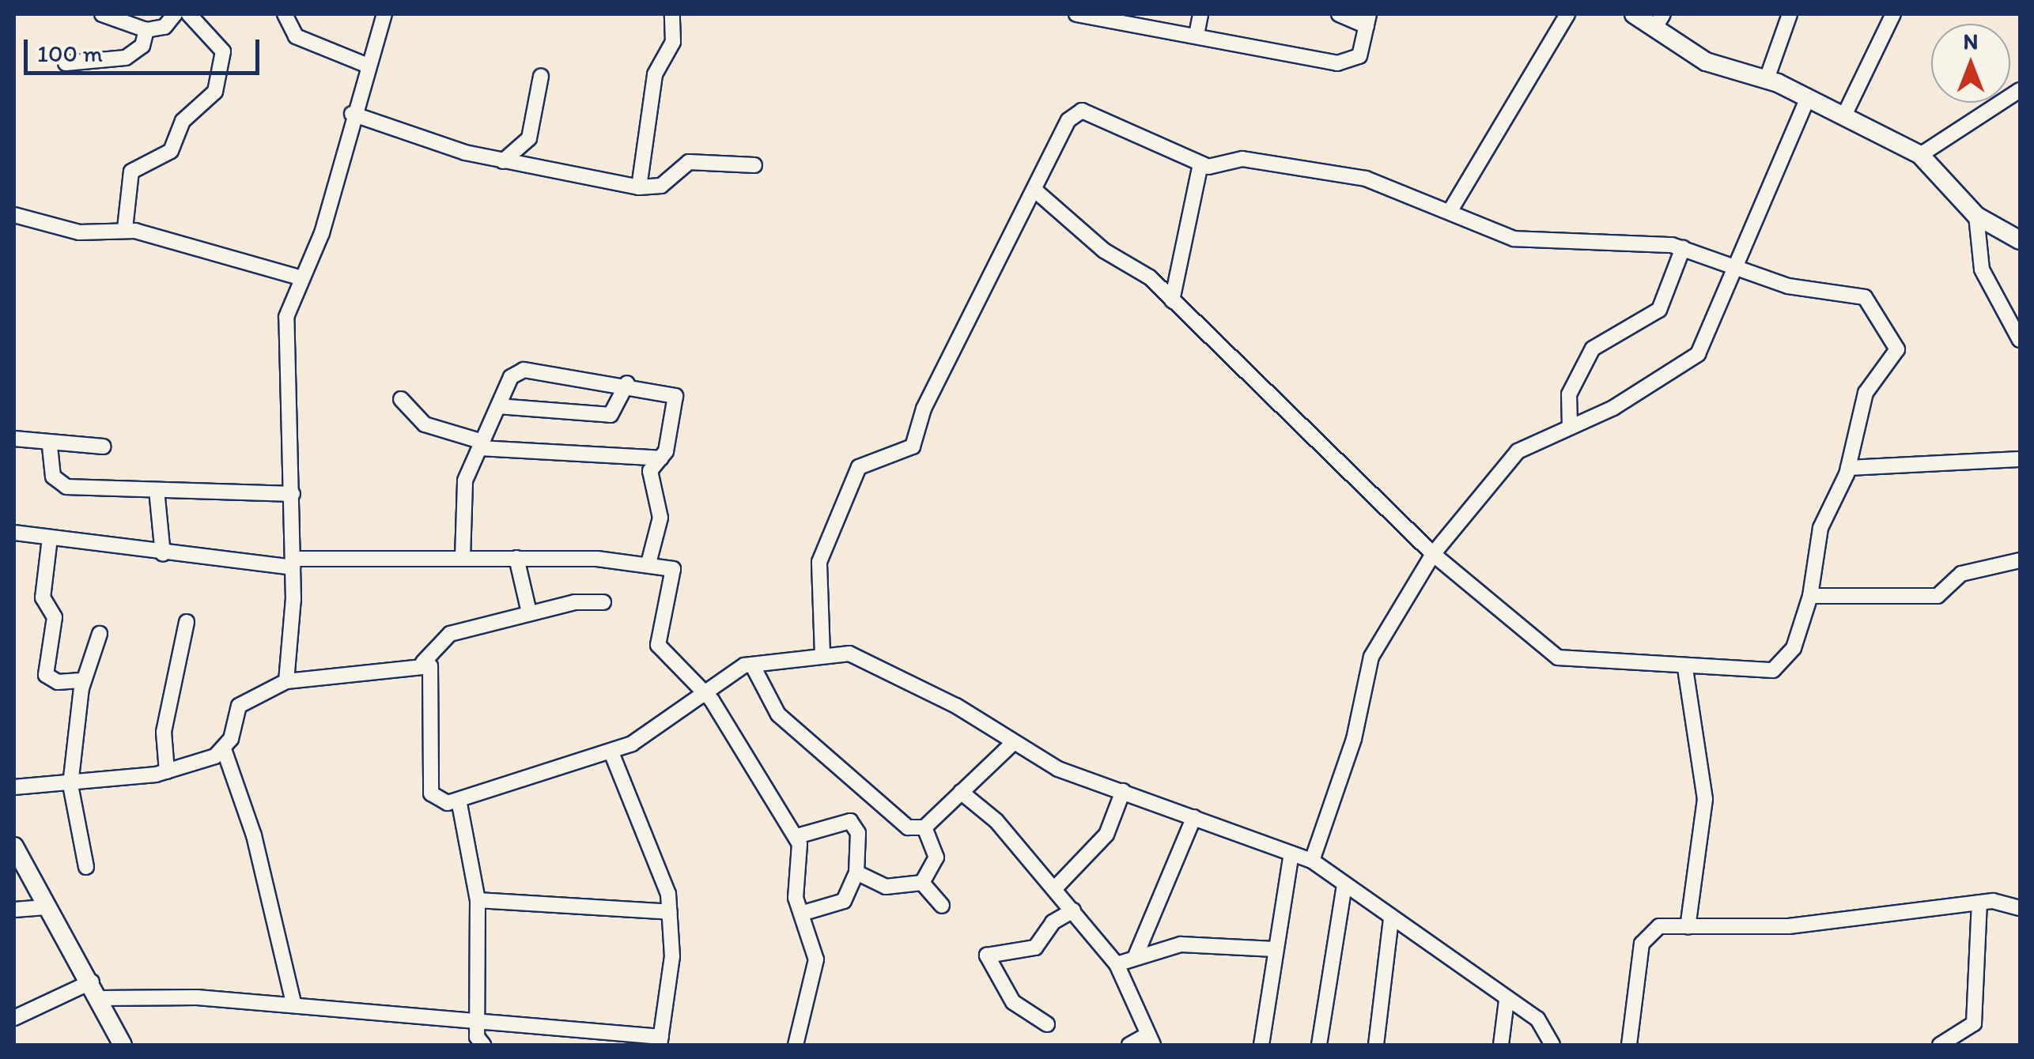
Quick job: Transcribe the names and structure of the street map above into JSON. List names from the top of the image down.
{
  "scale_bar": "100 m",
  "north": "top"
}
